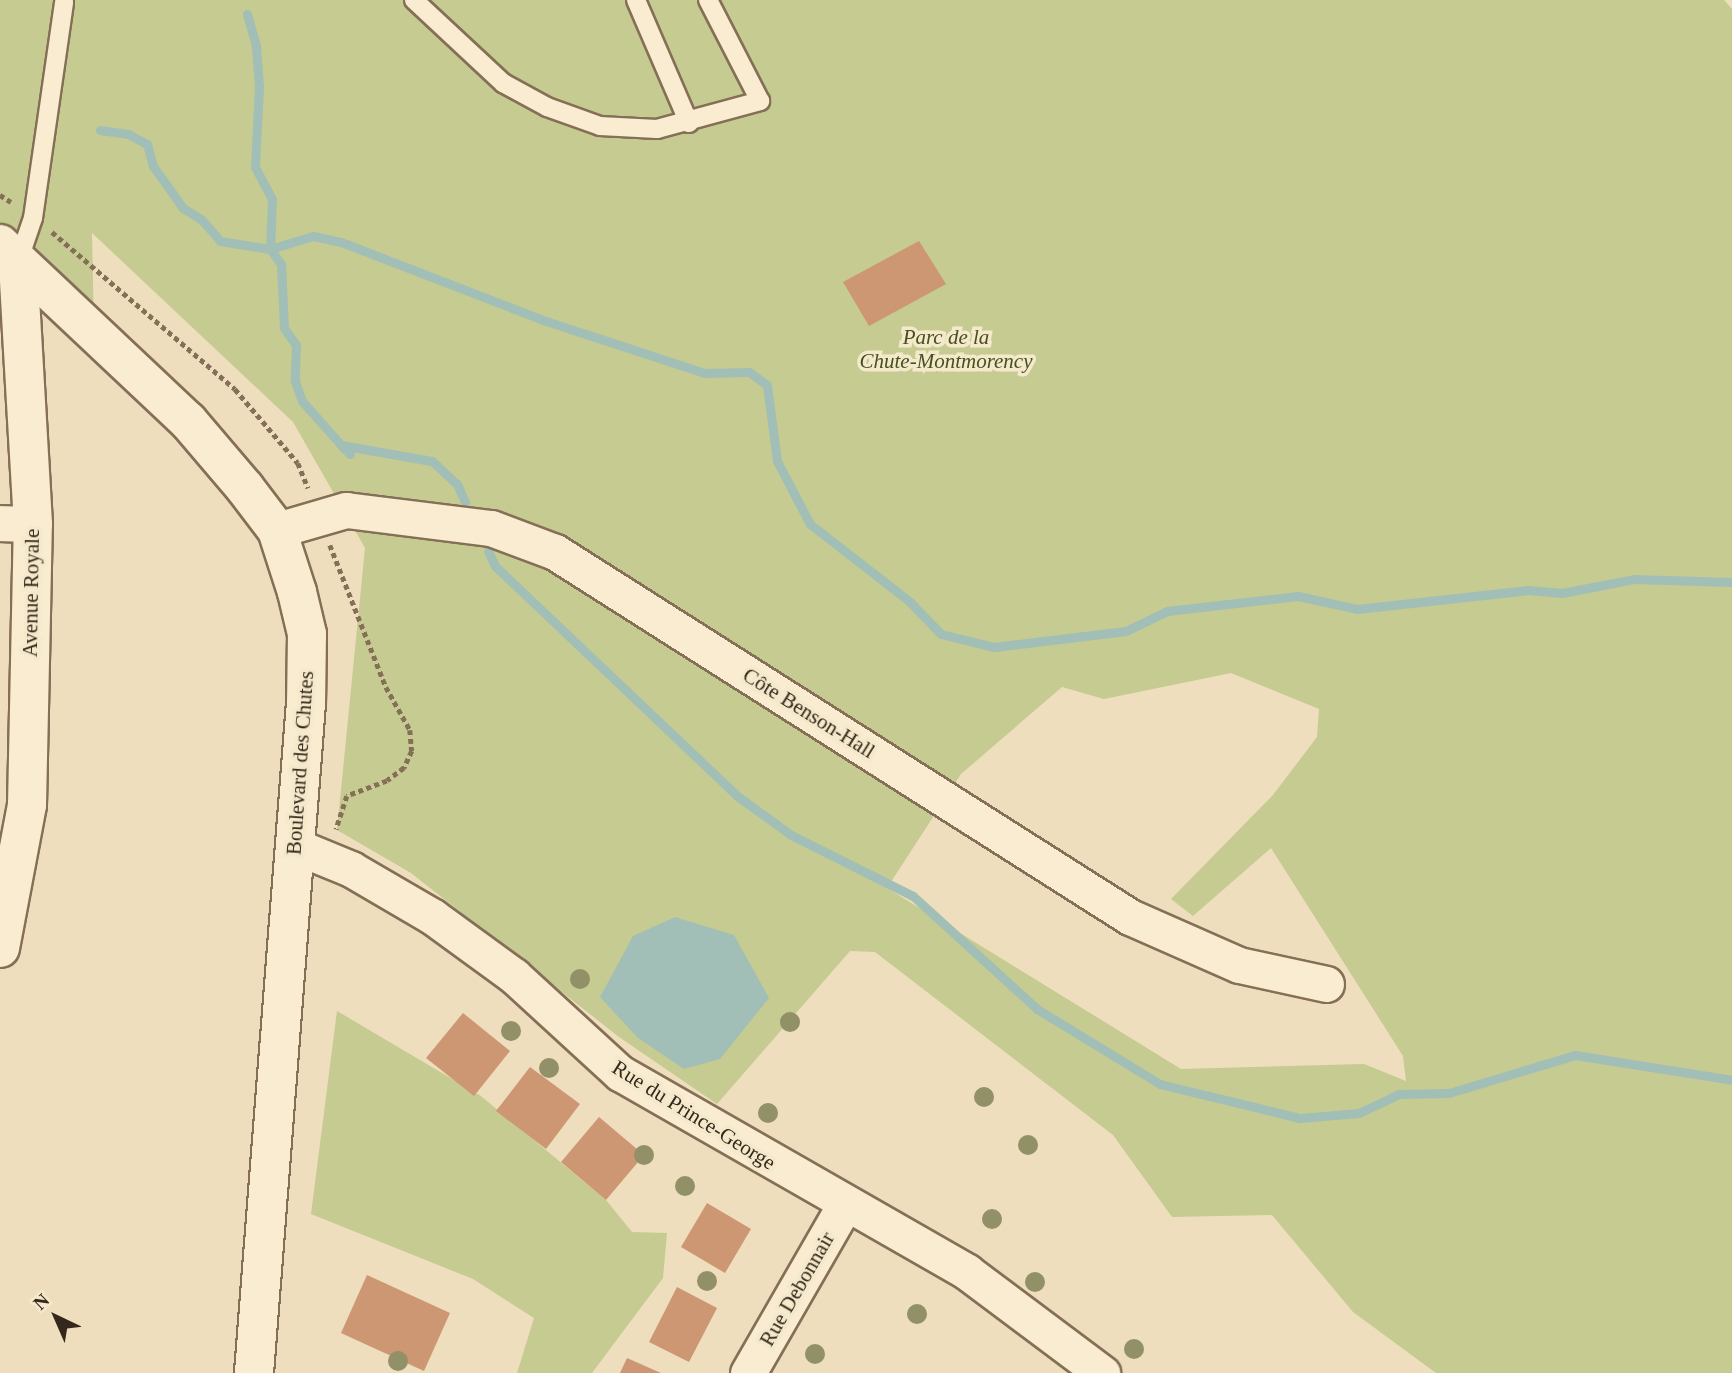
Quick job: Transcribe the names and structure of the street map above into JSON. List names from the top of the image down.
{
  "streets": {
    "street": [
      "Avenue Royale",
      "Côte Benson-Hall",
      "Boulevard des Chutes",
      "Rue du Prince-George",
      "Rue Debonnair"
    ]
  },
  "crossings": [
    ["Avenue Royale", "Boulevard des Chutes"],
    ["Côte Benson-Hall", "Boulevard des Chutes"],
    ["Boulevard des Chutes", "Rue du Prince-George"],
    ["Rue du Prince-George", "Rue Debonnair"]
  ],
  "parks": ["Parc de la Chute-Montmorency"],
  "north": "top left"
}
